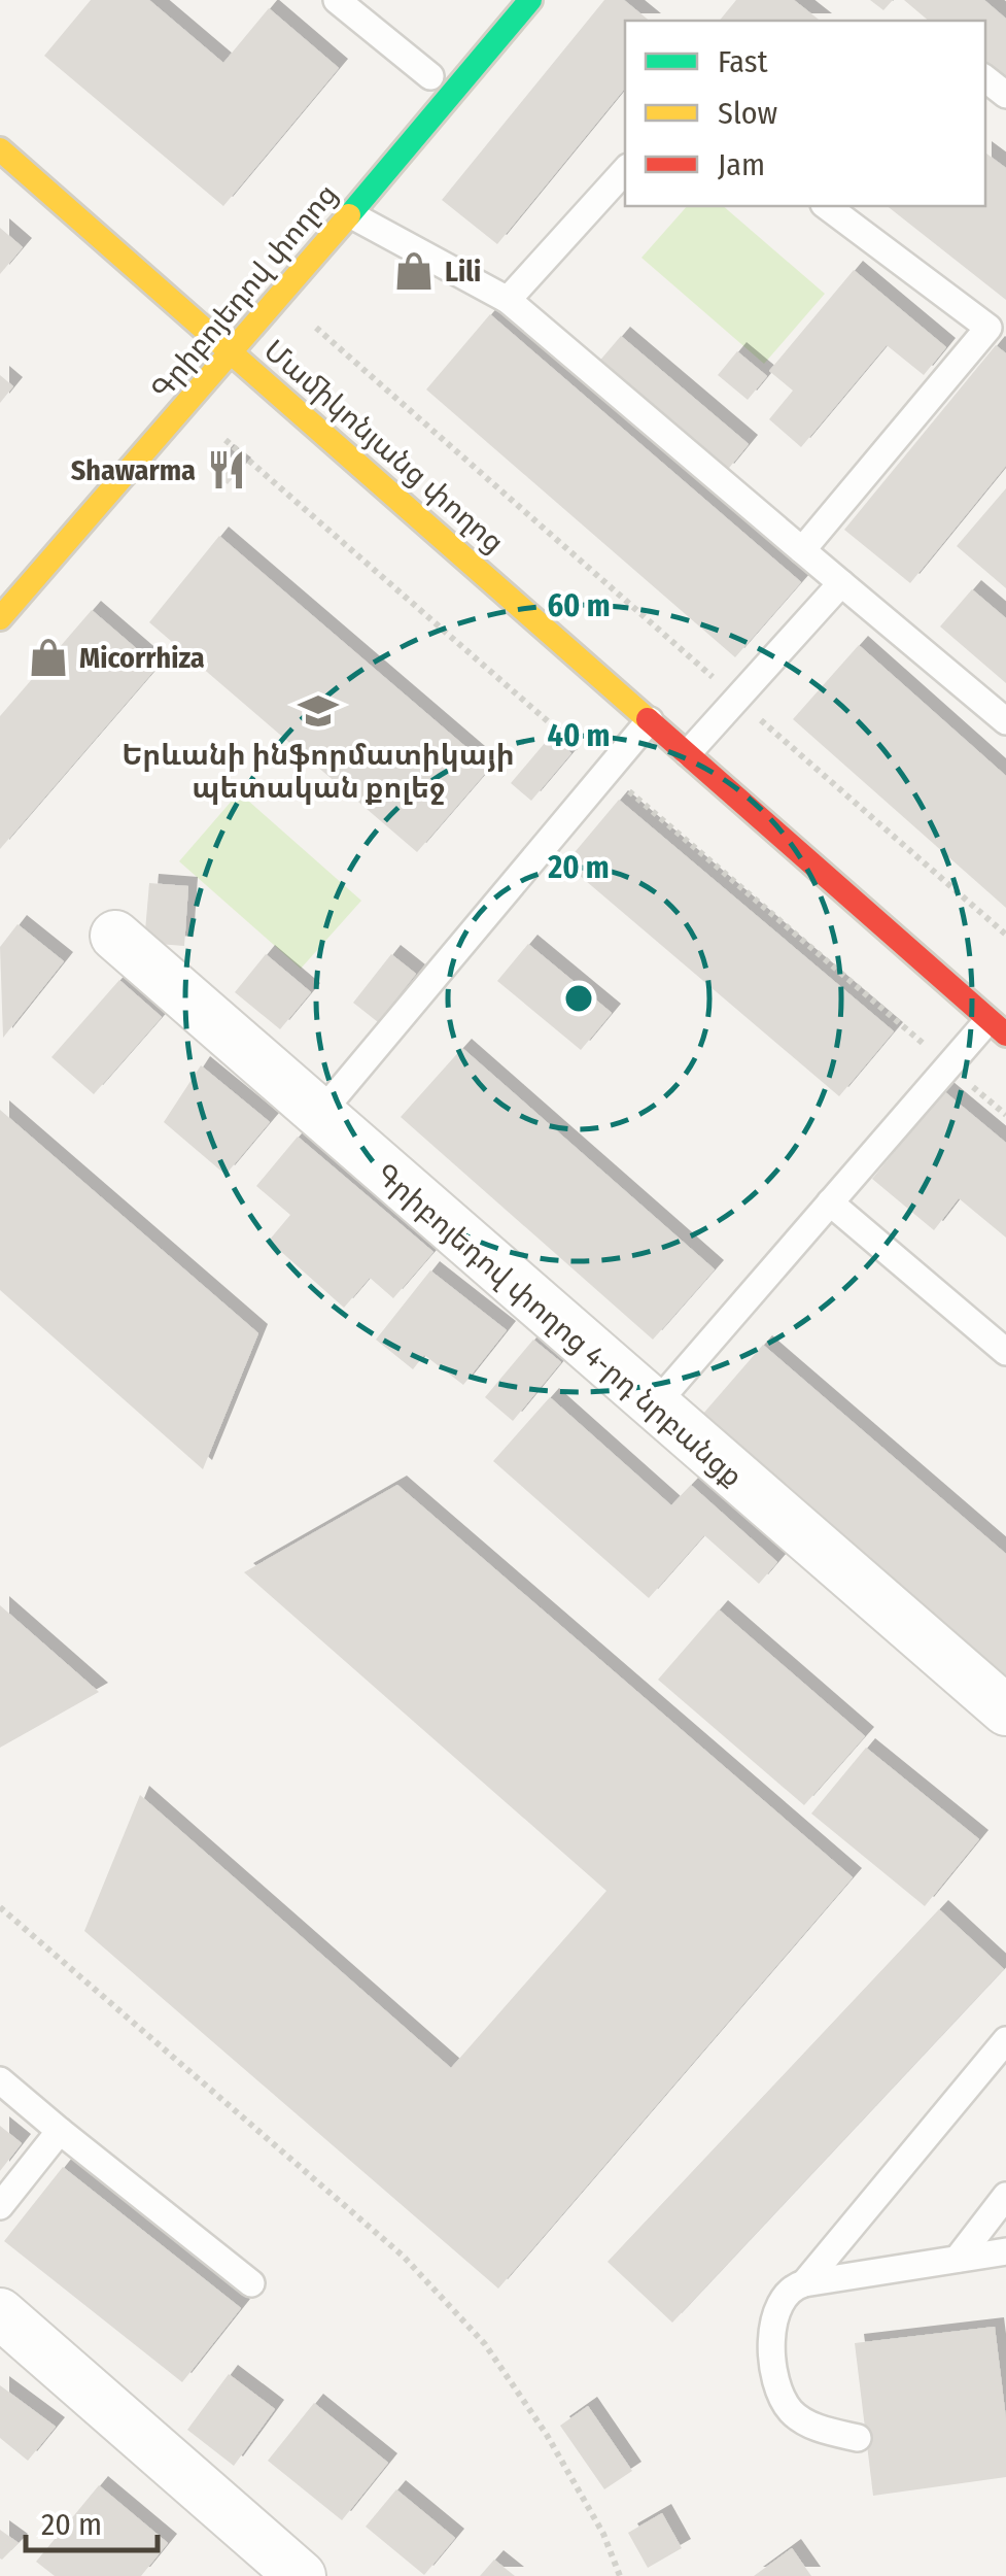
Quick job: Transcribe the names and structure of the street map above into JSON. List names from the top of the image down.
{
  "streets": {
    "street": ["Գրիբոյեդով փողոց", "Մամիկոնյանց փողոց", "Գրիբոյեդով փողոց 4-րդ նրբանցք"]
  },
  "crossings": [
    ["Գրիբոյեդով փողոց", "Մամիկոնյանց փողոց"]
  ],
  "places": {
    "shop": ["Lili", "Micorrhiza"],
    "restaurant": ["Shawarma"],
    "school or university": ["Երևանի ինֆորմատիկայի պետական քոլեջ"]
  },
  "legend": ["Fast", "Slow", "Jam"],
  "scale_bar": "20 m",
  "rings": ["60 m", "40 m", "20 m"]
}
